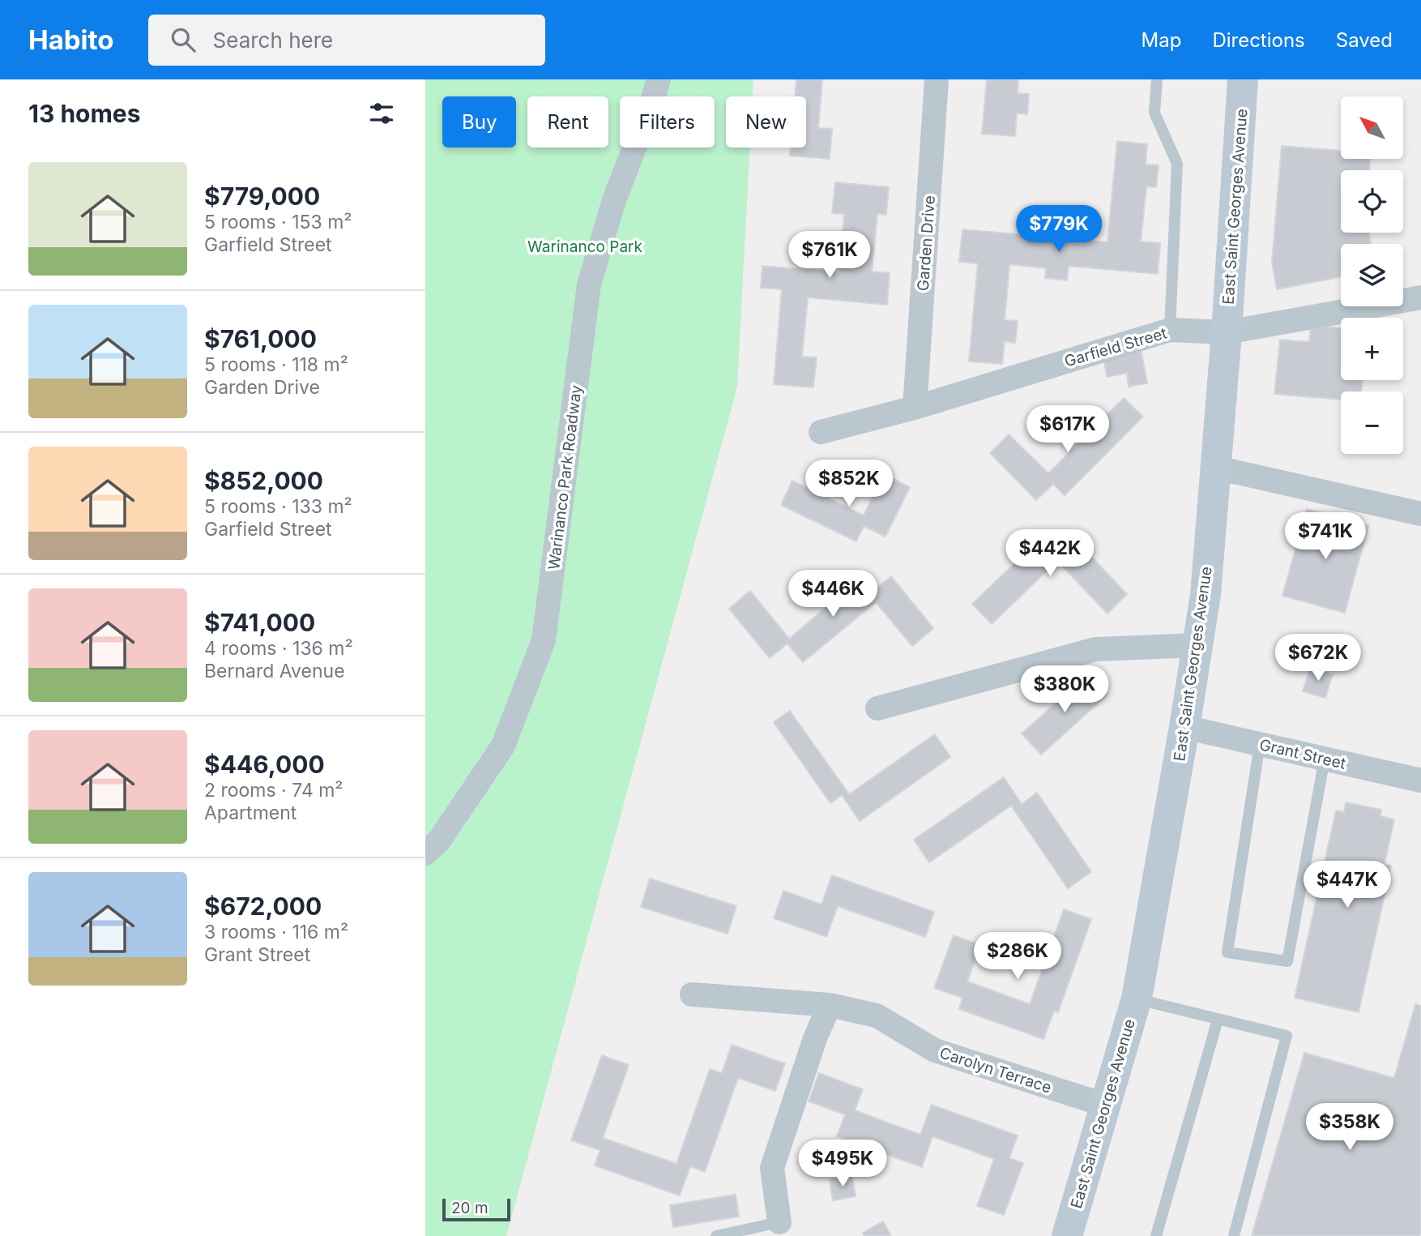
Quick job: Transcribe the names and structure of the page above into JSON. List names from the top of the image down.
{
  "streets": {
    "main road": ["East Saint Georges Avenue"],
    "street": [
      "Garden Drive",
      "Garfield Street",
      "Warinanco Park Roadway",
      "Grant Street",
      "Carolyn Terrace"
    ]
  },
  "crossings": [
    ["East Saint Georges Avenue", "Garfield Street"],
    ["East Saint Georges Avenue", "Grant Street"],
    ["East Saint Georges Avenue", "Carolyn Terrace"],
    ["Garden Drive", "Garfield Street"]
  ],
  "parks": ["Warinanco Park"],
  "scale_bar": "20 m",
  "north": "top left",
  "page": {
    "header": "Habito",
    "search": "Search here",
    "nav": ["Map", "Directions", "Saved"],
    "heading": "13 homes",
    "map_buttons": ["+", "−"],
    "chip": [
      "Buy",
      "Rent",
      "Filters",
      "New"
    ],
    "list": [
      {
        "name": "$779,000",
        "note": "5 rooms · 153 m² · Garfield Street"
      },
      {
        "name": "$761,000",
        "note": "5 rooms · 118 m² · Garden Drive"
      },
      {
        "name": "$852,000",
        "note": "5 rooms · 133 m² · Garfield Street"
      },
      {
        "name": "$741,000",
        "note": "4 rooms · 136 m² · Bernard Avenue"
      },
      {
        "name": "$446,000",
        "note": "2 rooms · 74 m² · Apartment"
      },
      {
        "name": "$672,000",
        "note": "3 rooms · 116 m² · Grant Street"
      }
    ],
    "price": [
      "$779K",
      "$761K",
      "$617K",
      "$852K",
      "$741K",
      "$442K",
      "$446K",
      "$672K",
      "$380K",
      "$447K",
      "$286K",
      "$358K",
      "$495K"
    ],
    "scale": "20 m"
  }
}
